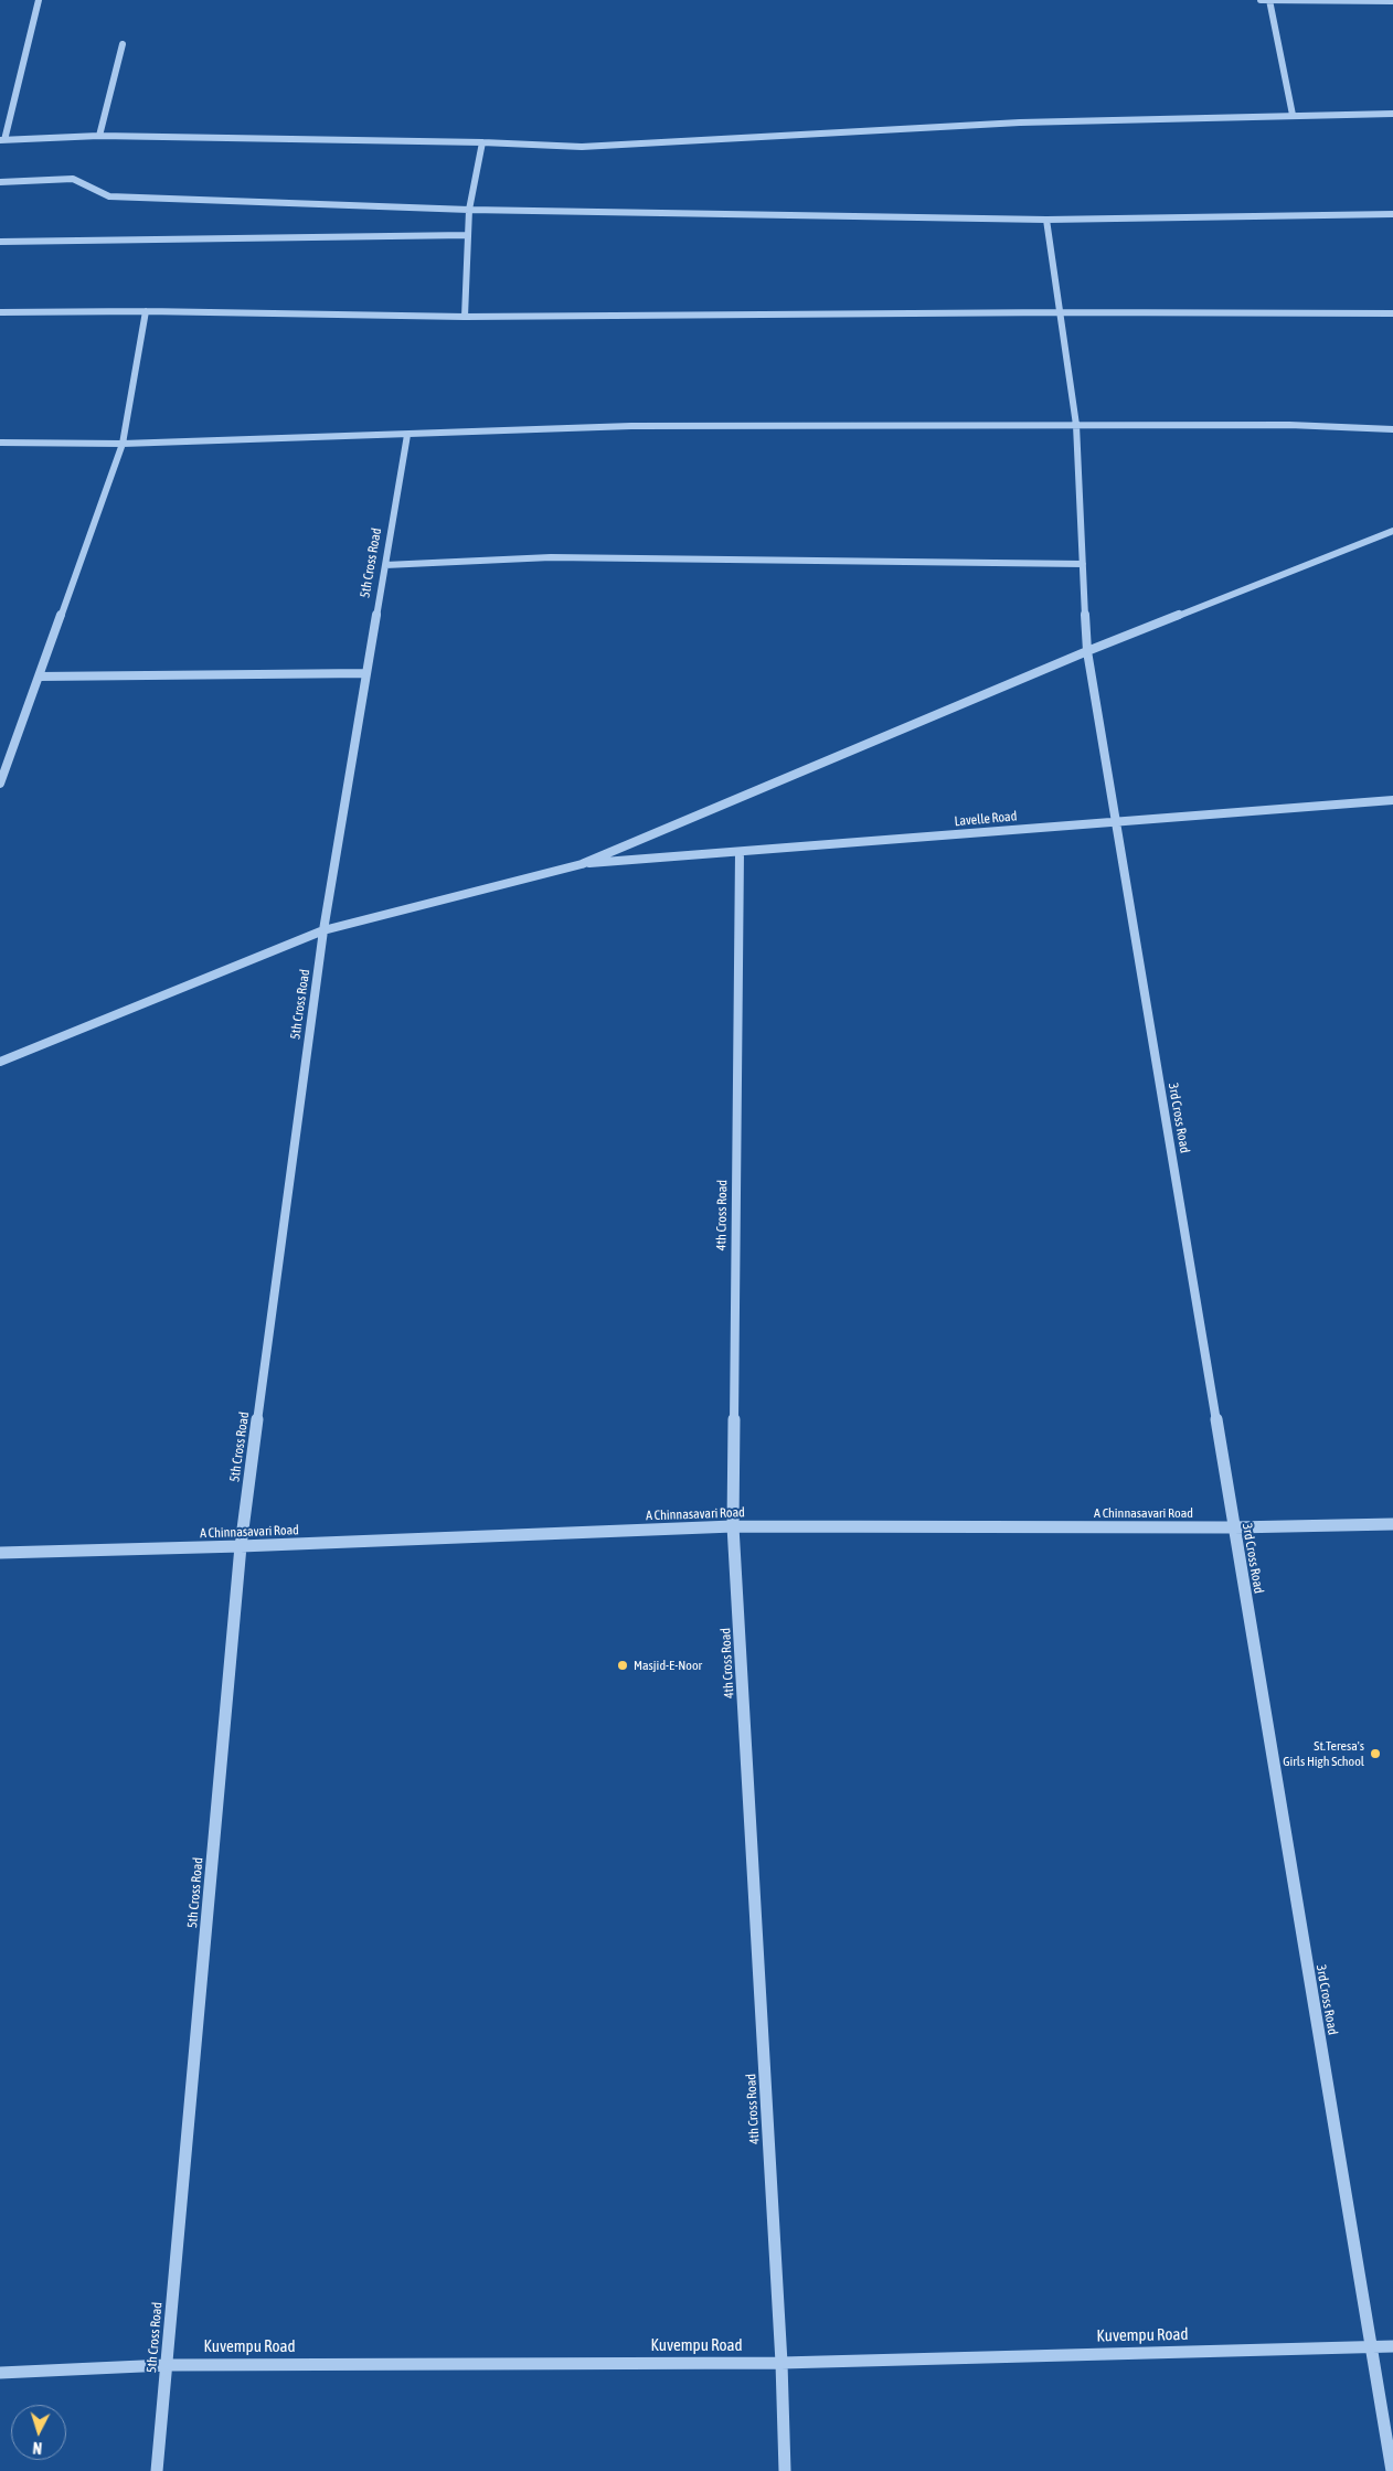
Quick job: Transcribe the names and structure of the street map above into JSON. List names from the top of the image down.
{
  "streets": {
    "street": [
      "5th Cross Road",
      "Lavelle Road",
      "3rd Cross Road",
      "4th Cross Road",
      "A Chinnasavari Road",
      "Kuvempu Road"
    ]
  },
  "crossings": [
    ["5th Cross Road", "A Chinnasavari Road"],
    ["5th Cross Road", "Kuvempu Road"],
    ["Lavelle Road", "3rd Cross Road"],
    ["Lavelle Road", "4th Cross Road"],
    ["3rd Cross Road", "A Chinnasavari Road"],
    ["3rd Cross Road", "Kuvempu Road"],
    ["4th Cross Road", "A Chinnasavari Road"],
    ["4th Cross Road", "Kuvempu Road"]
  ],
  "places": ["Masjid-E-Noor", "St.Teresa's Girls High School"],
  "north": "bottom"
}
